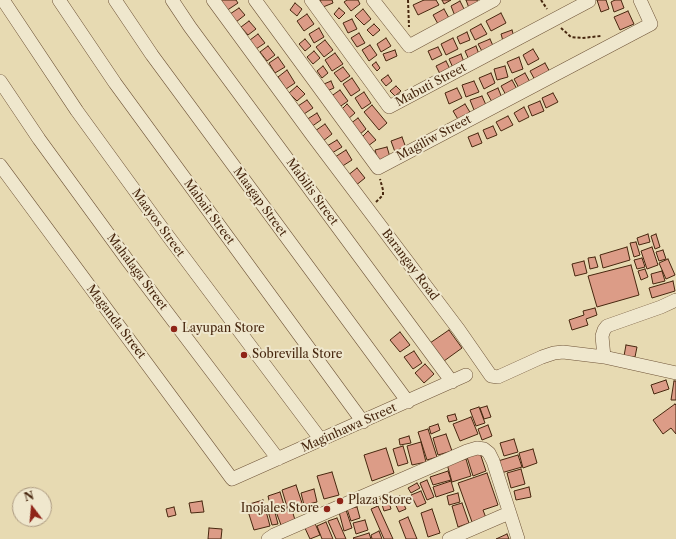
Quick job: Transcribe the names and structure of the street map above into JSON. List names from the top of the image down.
{
  "streets": {
    "street": [
      "Mabuti Street",
      "Magiliw Street",
      "Mabilis Street",
      "Maagap Street",
      "Mabait Street",
      "Maayos Street",
      "Barangay Road",
      "Mahalaga Street",
      "Maganda Street",
      "Maginhawa Street"
    ]
  },
  "crossings": [
    ["Mabilis Street", "Maginhawa Street"],
    ["Maagap Street", "Maginhawa Street"],
    ["Mabait Street", "Maginhawa Street"],
    ["Maayos Street", "Maginhawa Street"],
    ["Mahalaga Street", "Maginhawa Street"],
    ["Maganda Street", "Maginhawa Street"]
  ],
  "places": [
    "Layupan Store",
    "Sobrevilla Store",
    "Plaza Store",
    "Inojales Store"
  ],
  "north": "top"
}
